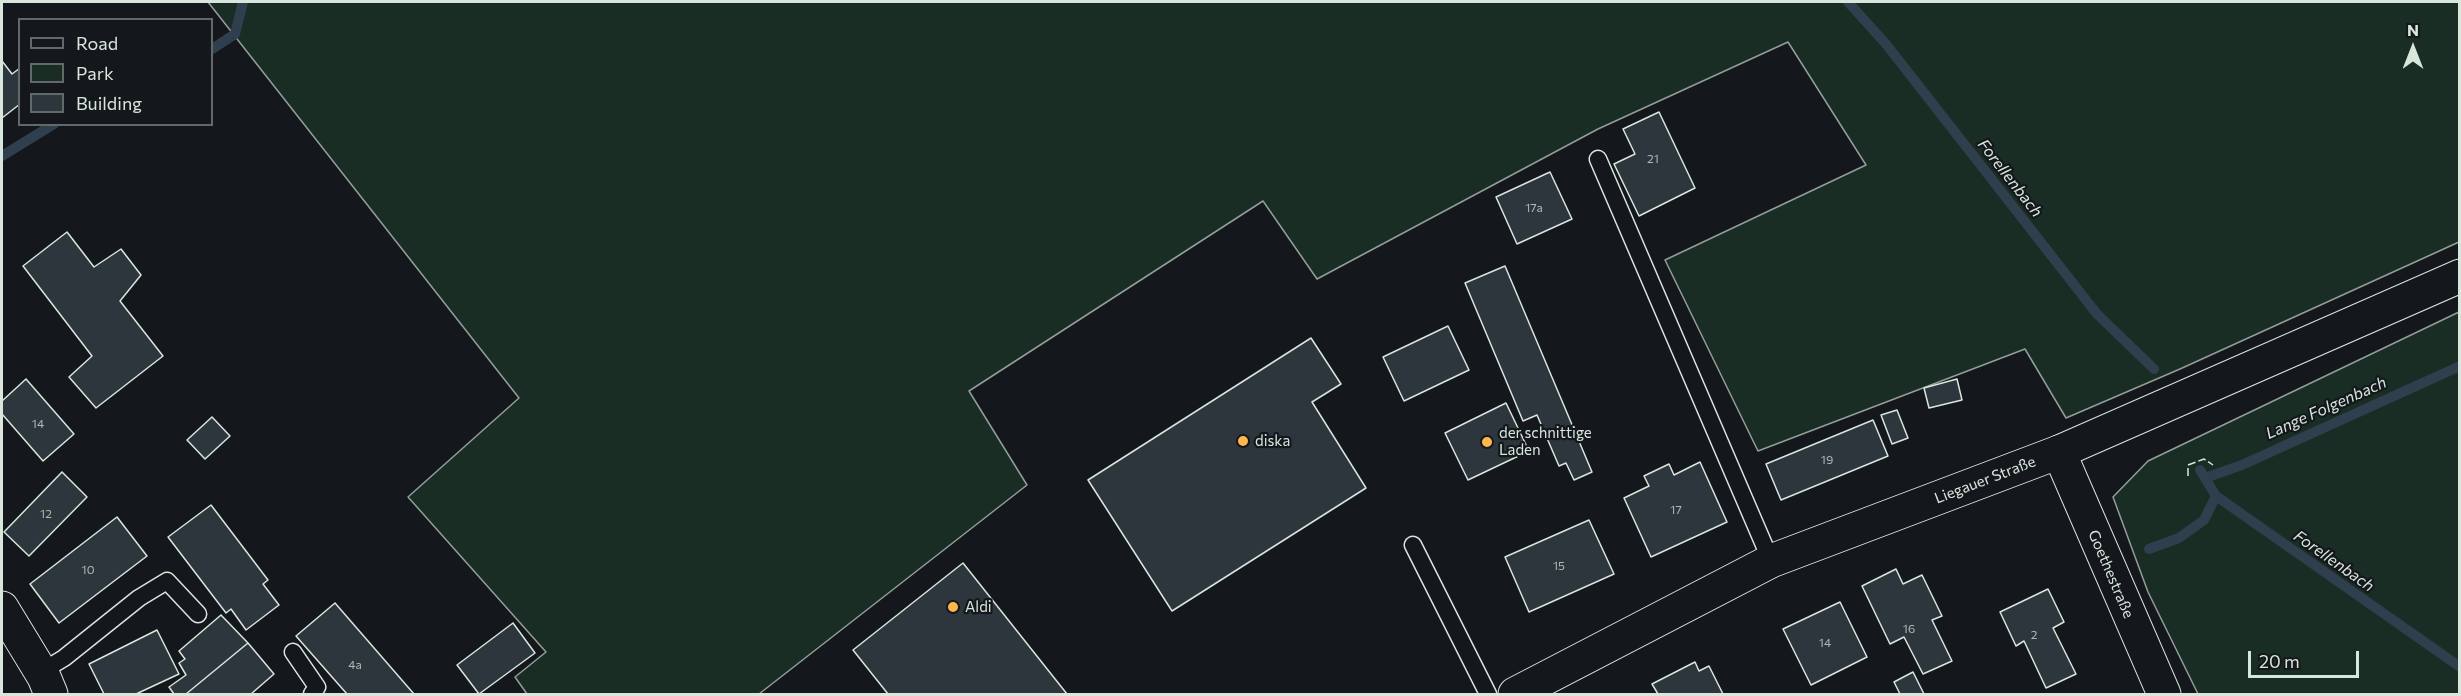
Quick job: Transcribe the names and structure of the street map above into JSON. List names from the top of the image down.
{
  "streets": {
    "main road": ["Liegauer Straße", "Goethestraße"]
  },
  "crossings": [
    ["Liegauer Straße", "Goethestraße"]
  ],
  "water": ["Forellenbach", "Lange Folgenbach"],
  "places": ["diska", "der schnittige Laden", "Aldi"],
  "house_numbers": [
    "21",
    "17a",
    "14",
    "19",
    "17",
    "12",
    "15",
    "10",
    "16",
    "2",
    "14",
    "4a"
  ],
  "legend": ["Road", "Park", "Building"],
  "scale_bar": "20 m",
  "north": "top"
}
